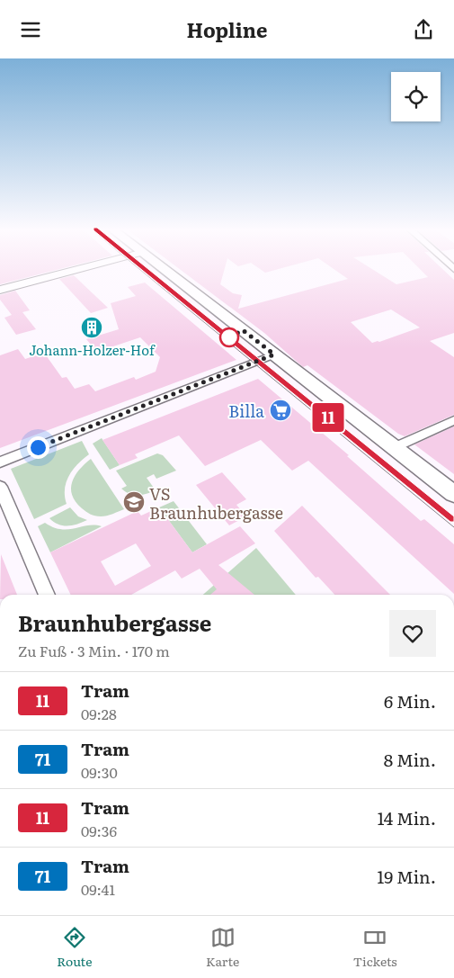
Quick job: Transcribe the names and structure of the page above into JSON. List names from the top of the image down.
{
  "places": {
    "building": ["Johann-Holzer-Hof"],
    "supermarket": ["Billa"],
    "school or university": ["VS Braunhubergasse"]
  },
  "lines": ["tram line 11"],
  "page": {
    "header": "Hopline",
    "on_map": "11",
    "heading": ["Braunhubergasse", "Zu Fuß · 3 Min. · 170 m"],
    "list": [
      {
        "mark": "11",
        "name": "Tram",
        "note": "09:28",
        "value": "6 Min."
      },
      {
        "mark": "71",
        "name": "Tram",
        "note": "09:30",
        "value": "8 Min."
      },
      {
        "mark": "11",
        "name": "Tram",
        "note": "09:36",
        "value": "14 Min."
      },
      {
        "mark": "71",
        "name": "Tram",
        "note": "09:41",
        "value": "19 Min."
      }
    ],
    "tabs": ["Route", "Karte", "Tickets"]
  }
}
